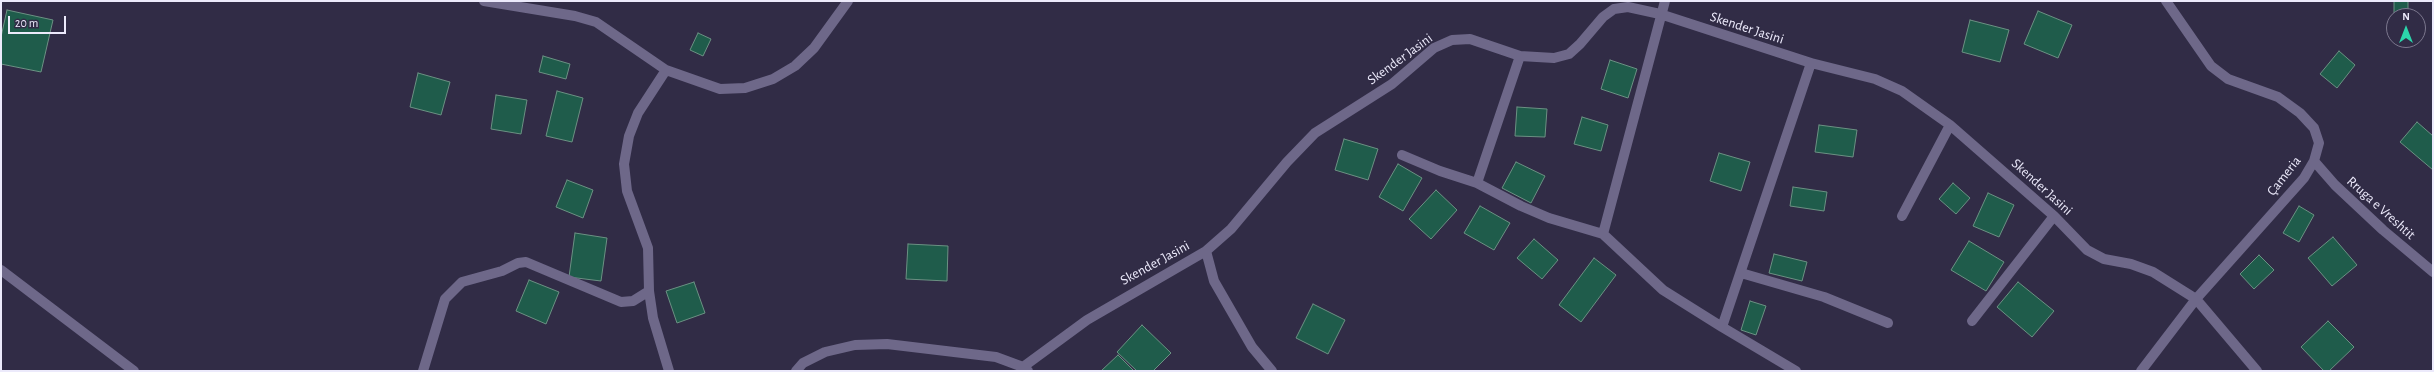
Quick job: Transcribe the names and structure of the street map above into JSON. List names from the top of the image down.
{
  "streets": {
    "street": ["Skender Jasini", "Çameria", "Rruga e Vreshtit"]
  },
  "crossings": [
    ["Skender Jasini", "Çameria"],
    ["Çameria", "Rruga e Vreshtit"]
  ],
  "scale_bar": "20 m",
  "north": "top"
}
